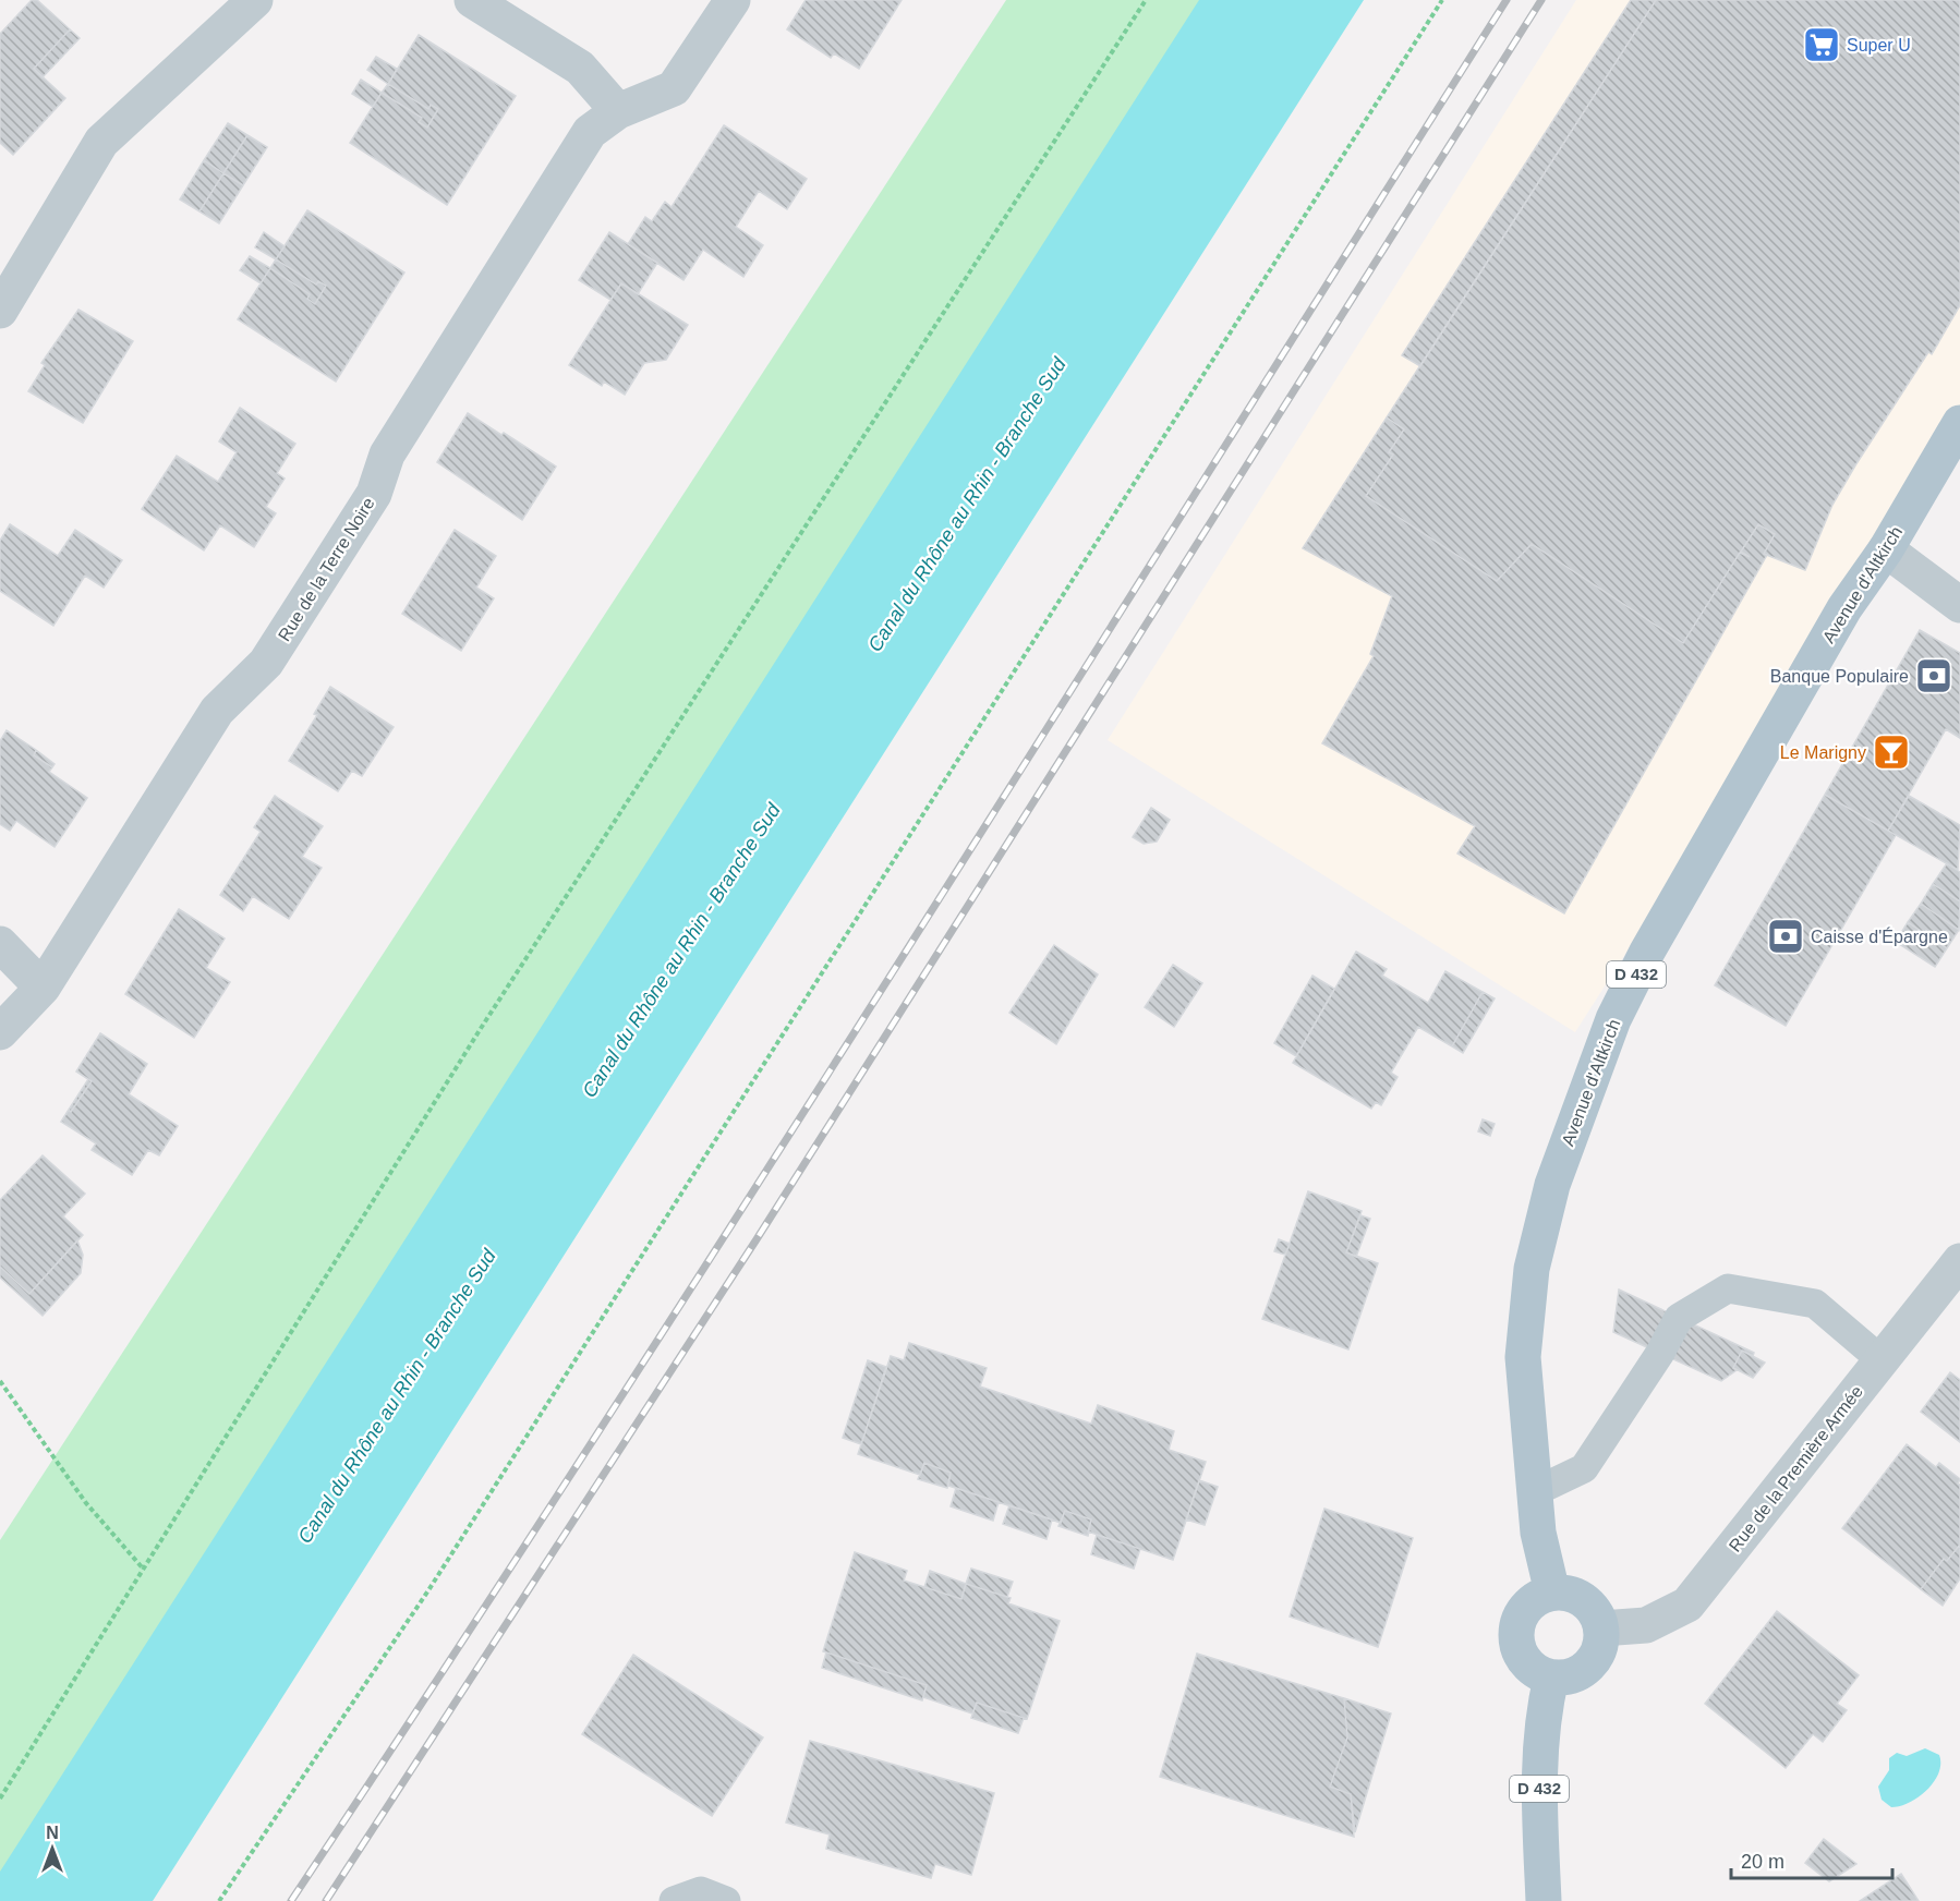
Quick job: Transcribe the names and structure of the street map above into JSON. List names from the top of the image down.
{
  "streets": {
    "main road": ["Avenue d'Altkirch", "D 432"],
    "street": ["Rue de la Terre Noire", "Rue de la Première Armée"]
  },
  "crossings": [
    ["Avenue d'Altkirch", "D 432"],
    ["Avenue d'Altkirch", "Rue de la Première Armée"],
    ["D 432", "Rue de la Première Armée"]
  ],
  "water": ["Canal du Rhône au Rhin - Branche Sud"],
  "places": {
    "supermarket": ["Super U"],
    "bank": ["Banque Populaire", "Caisse d'Épargne"],
    "bar": ["Le Marigny"]
  },
  "scale_bar": "20 m",
  "north": "top"
}
